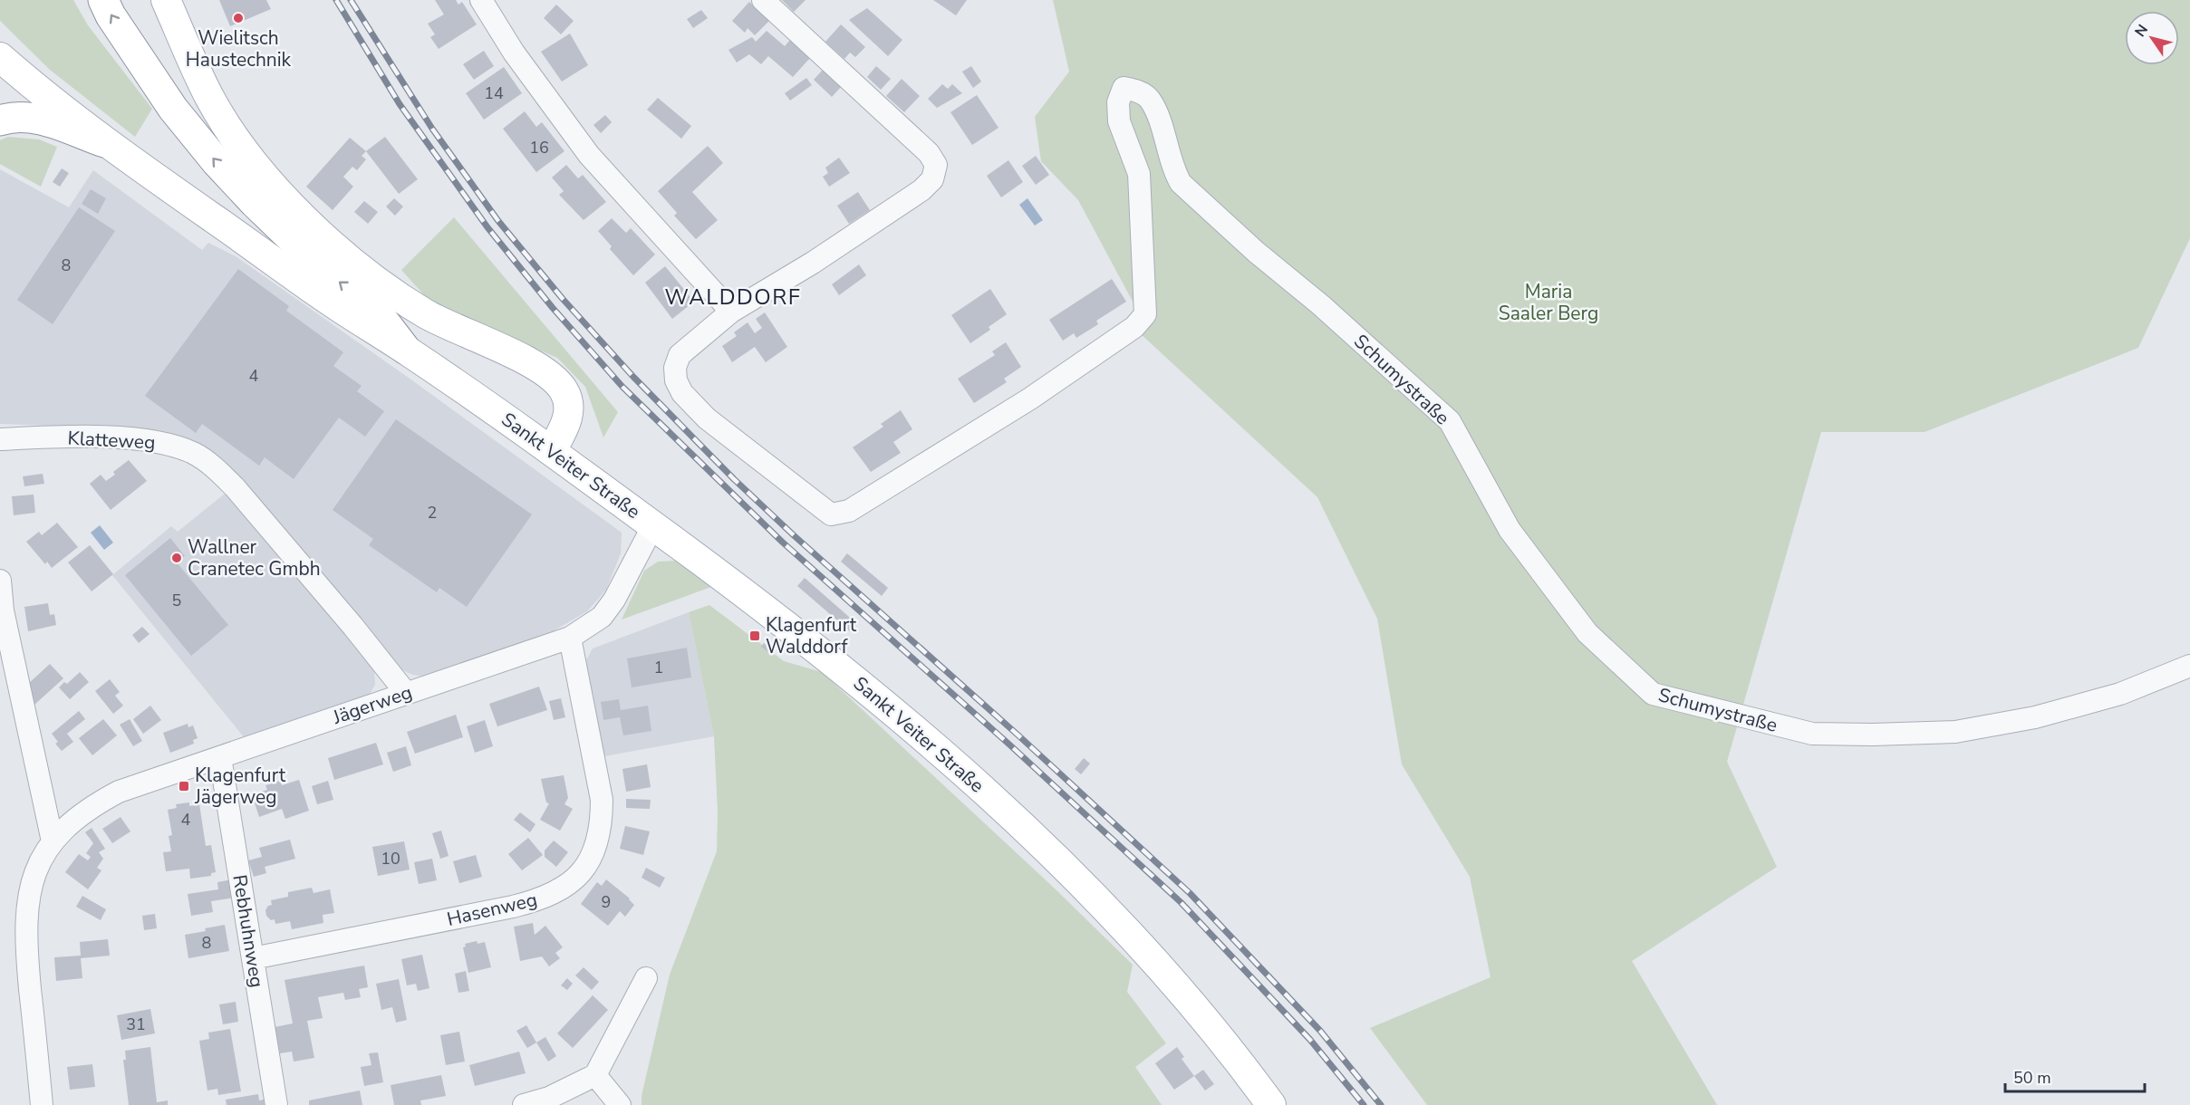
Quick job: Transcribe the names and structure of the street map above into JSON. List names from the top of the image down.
{
  "streets": {
    "main road": ["Sankt Veiter Straße"],
    "street": [
      "Schumystraße",
      "Klatteweg",
      "Jägerweg",
      "Hasenweg",
      "Rebhuhnweg"
    ]
  },
  "crossings": [
    ["Klatteweg", "Jägerweg"],
    ["Sankt Veiter Straße", "Jägerweg"],
    ["Jägerweg", "Hasenweg"],
    ["Jägerweg", "Rebhuhnweg"],
    ["Hasenweg", "Rebhuhnweg"]
  ],
  "districts": ["WALDDORF"],
  "parks": ["Maria Saaler Berg"],
  "places": {
    "other": ["Wielitsch Haustechnik", "Wallner Cranetec Gmbh"],
    "transit": ["Klagenfurt Walddorf", "Klagenfurt Jägerweg"]
  },
  "house_numbers": [
    "14",
    "16",
    "8",
    "4",
    "2",
    "5",
    "1",
    "4",
    "10",
    "9",
    "8",
    "31"
  ],
  "scale_bar": "50 m",
  "north": "top left"
}
